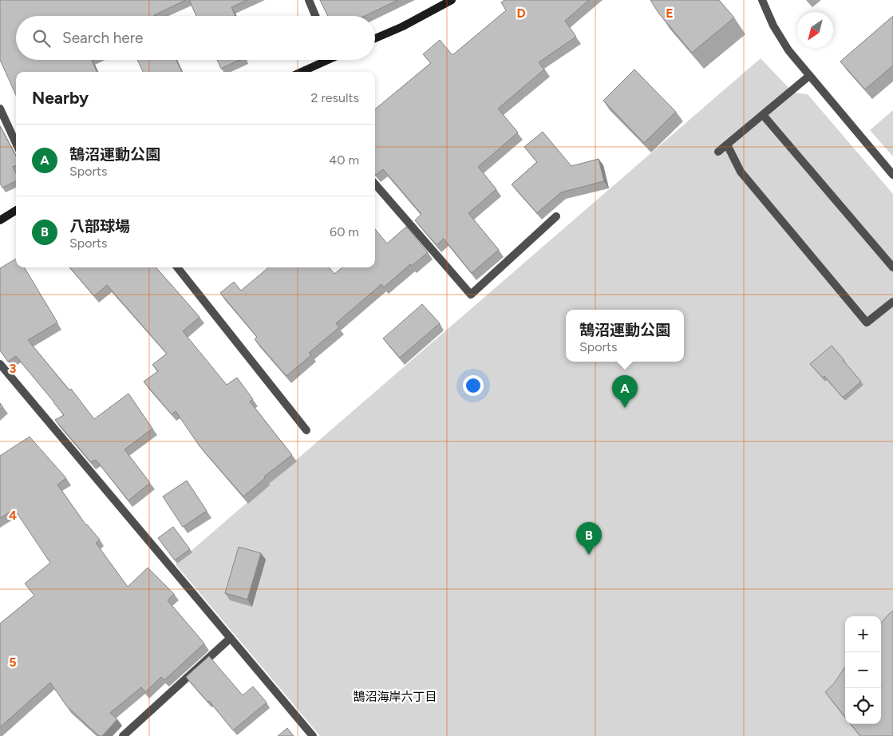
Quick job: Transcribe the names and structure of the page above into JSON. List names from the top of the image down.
{
  "districts": ["鵠沼海岸六丁目"],
  "north": "bottom left",
  "page": {
    "search": "Search here",
    "heading": ["Nearby", "2 results"],
    "list": [
      {
        "mark": "A",
        "name": "鵠沼運動公園",
        "note": "Sports",
        "value": "40 m"
      },
      {
        "mark": "B",
        "name": "八部球場",
        "note": "Sports",
        "value": "60 m"
      }
    ],
    "popup": ["鵠沼運動公園", "Sports"],
    "pins": ["A", "B"],
    "map_buttons": ["+", "−"]
  },
  "grid": {
    "columns": ["D", "E"],
    "rows": ["3", "4", "5"]
  }
}
